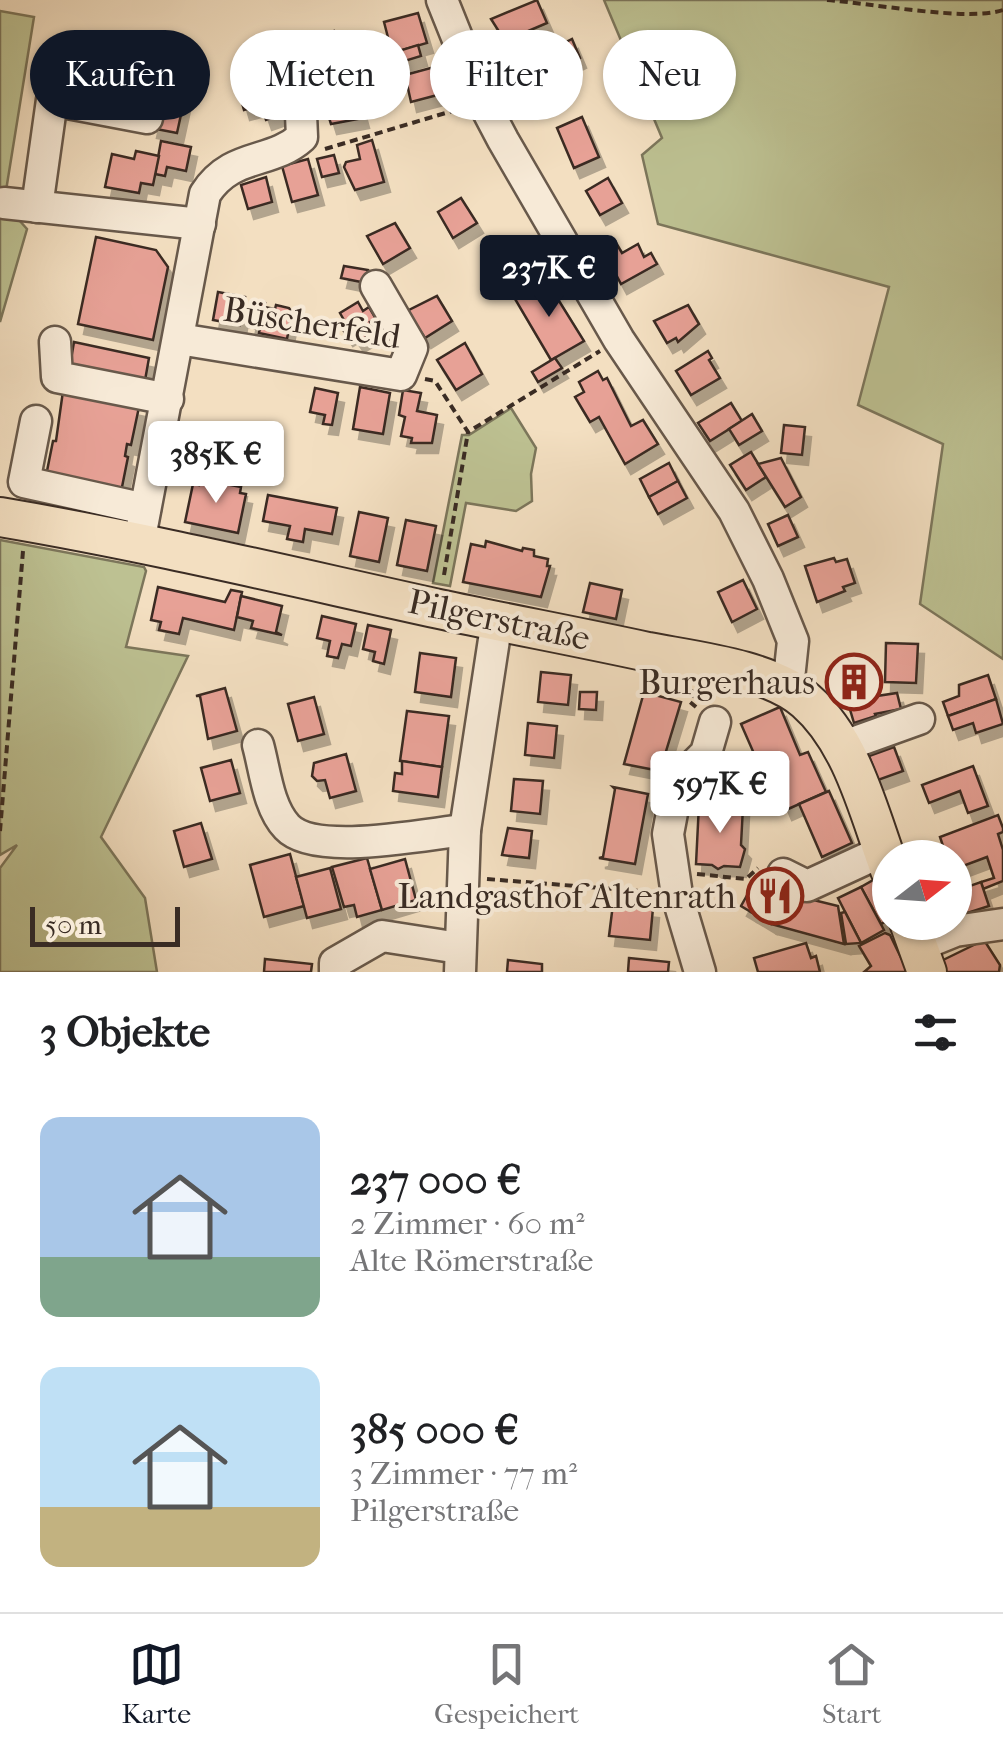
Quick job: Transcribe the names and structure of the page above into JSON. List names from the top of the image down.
{
  "streets": {
    "main road": ["Pilgerstraße"],
    "street": ["Büscherfeld"]
  },
  "places": {
    "building": ["Burgerhaus"],
    "restaurant": ["Landgasthof Altenrath"]
  },
  "scale_bar": "50 m",
  "north": "right",
  "page": {
    "chip": [
      "Kaufen",
      "Mieten",
      "Filter",
      "Neu"
    ],
    "price": ["237K €", "385K €", "597K €"],
    "scale": "50 m",
    "heading": "3 Objekte",
    "list": [
      {
        "name": "237 000 €",
        "note": "2 Zimmer · 60 m² · Alte Römerstraße"
      },
      {
        "name": "385 000 €",
        "note": "3 Zimmer · 77 m² · Pilgerstraße"
      }
    ],
    "tabs": ["Karte", "Gespeichert", "Start"]
  }
}
